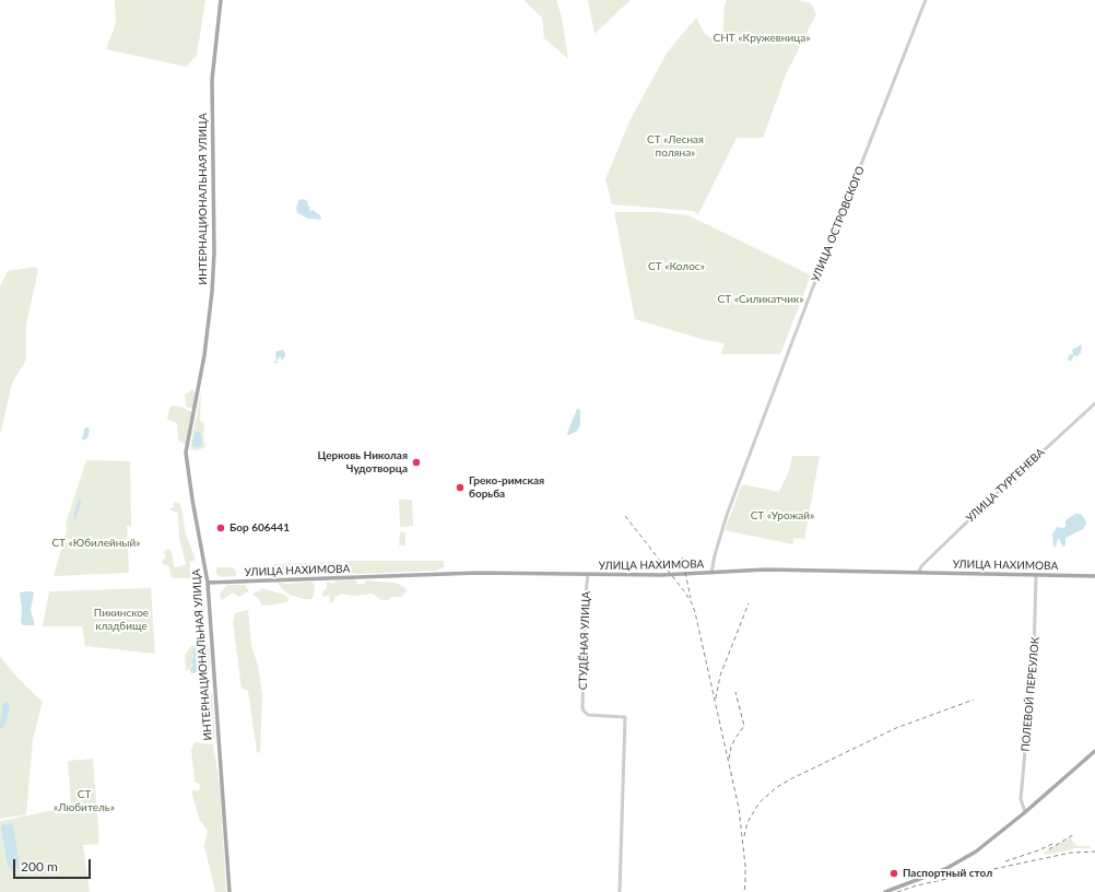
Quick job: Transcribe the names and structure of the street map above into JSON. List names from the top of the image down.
{
  "streets": {
    "main road": ["ИНТЕРНАЦИОНАЛЬНАЯ УЛИЦА", "УЛИЦА НАХИМОВА"],
    "street": [
      "УЛИЦА ОСТРОВСКОГО",
      "УЛИЦА ТУРГЕНЕВА",
      "СТУДЁНАЯ УЛИЦА",
      "ПОЛЕВОЙ ПЕРЕУЛОК"
    ]
  },
  "crossings": [
    ["ИНТЕРНАЦИОНАЛЬНАЯ УЛИЦА", "УЛИЦА НАХИМОВА"],
    ["УЛИЦА ОСТРОВСКОГО", "УЛИЦА НАХИМОВА"],
    ["УЛИЦА ТУРГЕНЕВА", "УЛИЦА НАХИМОВА"],
    ["УЛИЦА НАХИМОВА", "СТУДЁНАЯ УЛИЦА"],
    ["УЛИЦА НАХИМОВА", "ПОЛЕВОЙ ПЕРЕУЛОК"]
  ],
  "parks": [
    "СНТ «Кружевница»",
    "СТ «Лесная поляна»",
    "СТ «Колос»",
    "СТ «Силикатчик»",
    "СТ «Урожай»",
    "СТ «Юбилейный»",
    "Пикинское кладбище",
    "СТ «Любитель»"
  ],
  "places": [
    "Церковь Николая Чудотворца",
    "Греко-римская борьба",
    "Бор 606441",
    "Паспортный стол"
  ],
  "scale_bar": "200 m"
}
